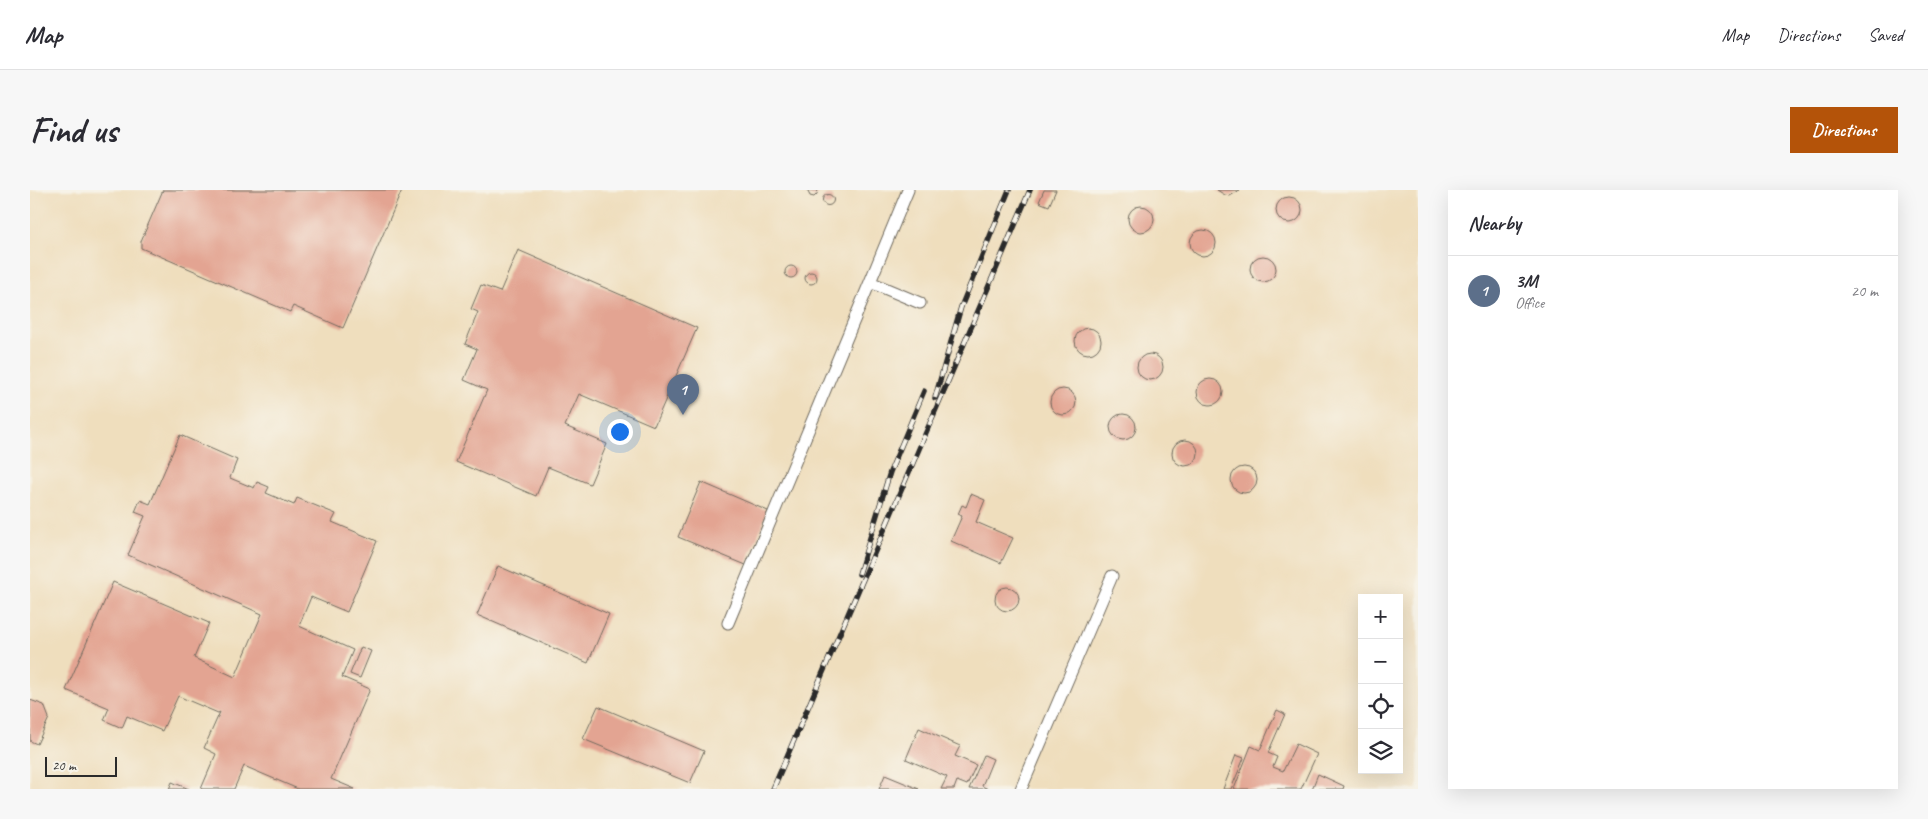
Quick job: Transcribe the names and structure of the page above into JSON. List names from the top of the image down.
{
  "scale_bar": "20 m",
  "page": {
    "header": "Map",
    "nav": ["Map", "Directions", "Saved"],
    "buttons": "Directions",
    "title": "Find us",
    "heading": "Nearby",
    "list": [
      {
        "mark": "1",
        "name": "3M",
        "note": "Office",
        "value": "20 m"
      }
    ],
    "pins": "1",
    "map_buttons": ["+", "−"],
    "scale": "20 m"
  }
}
